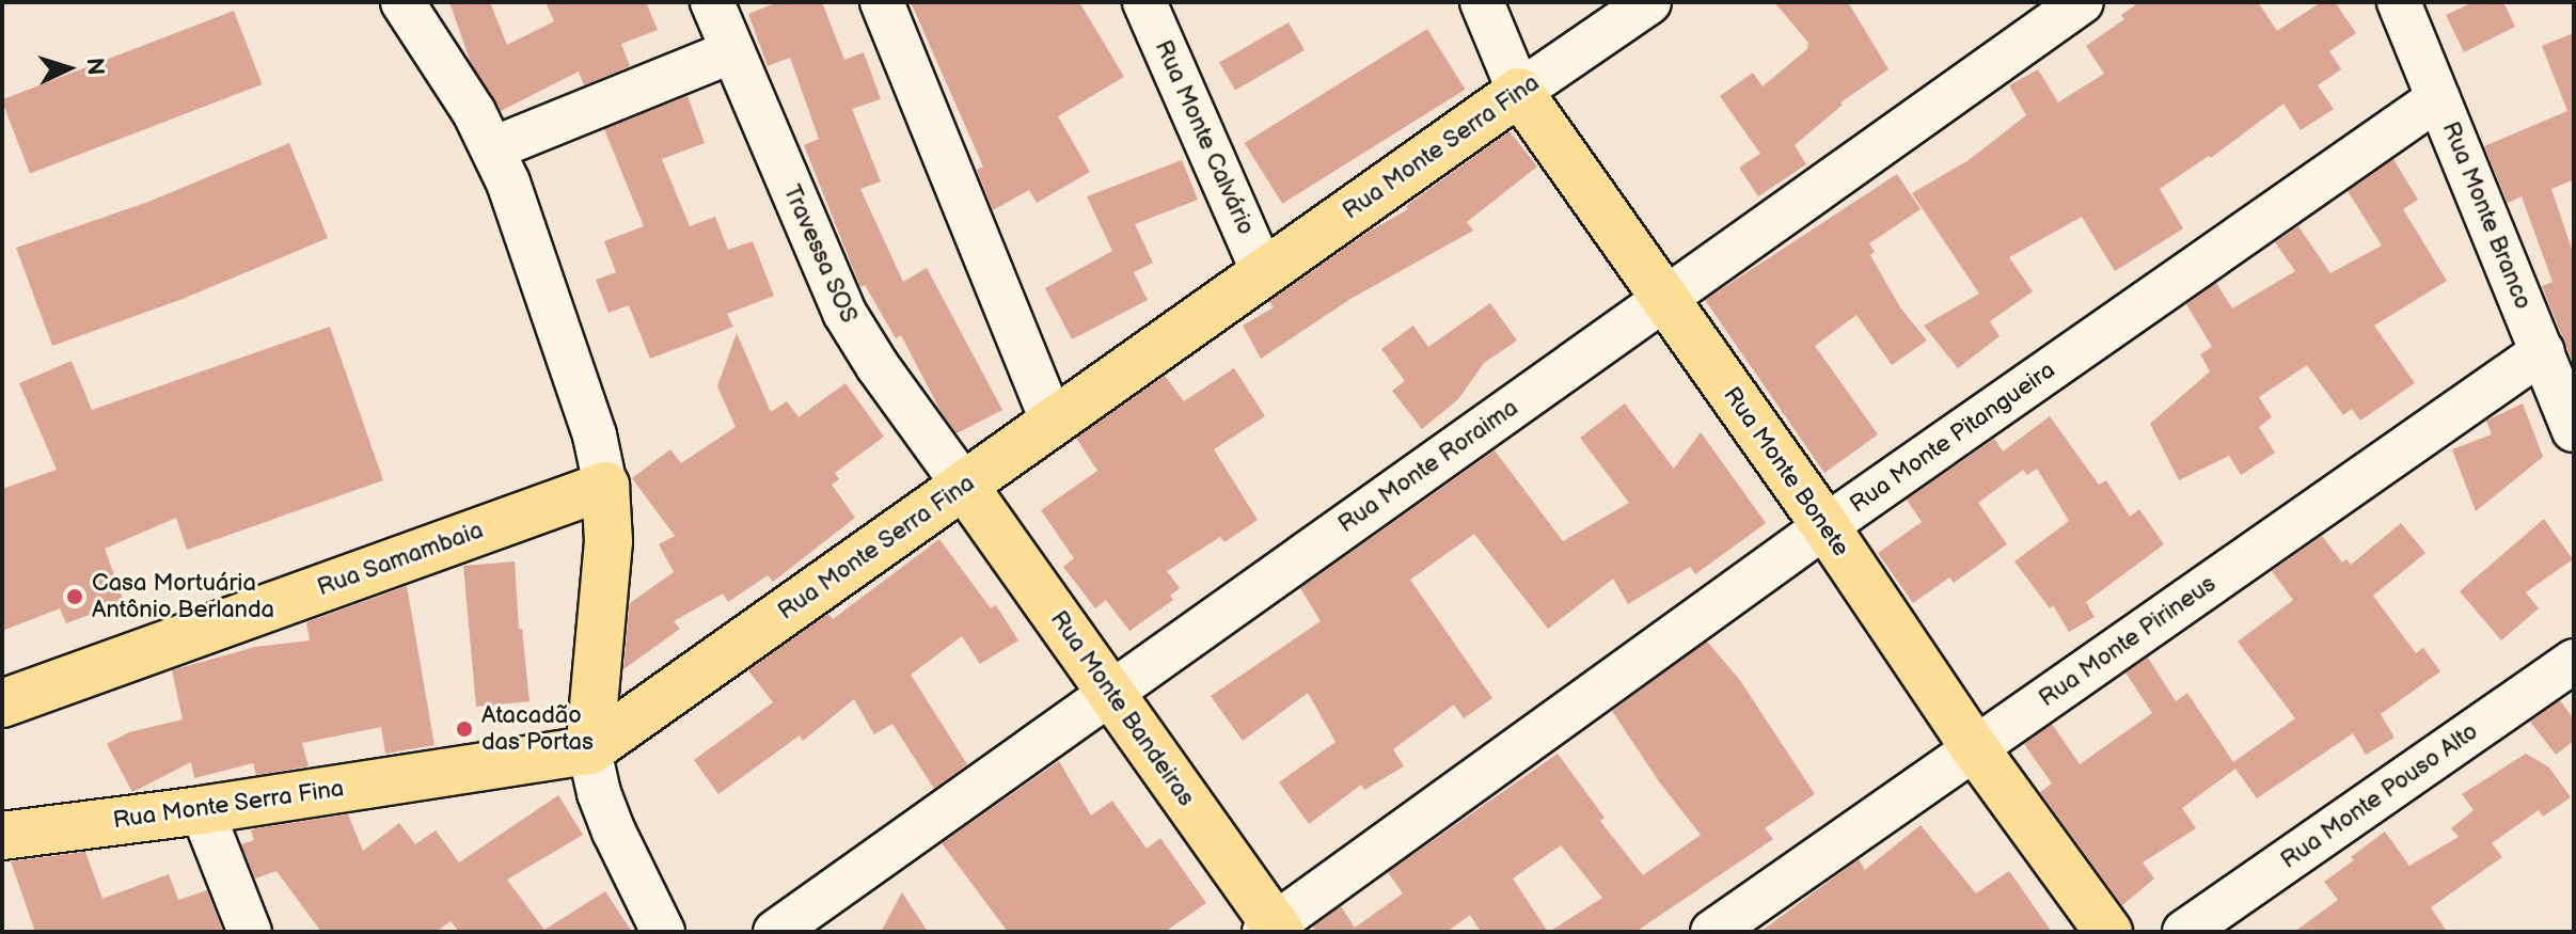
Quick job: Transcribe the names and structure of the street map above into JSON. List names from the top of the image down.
{
  "streets": {
    "main road": [
      "Rua Monte Serra Fina",
      "Rua Monte Bonete",
      "Rua Samambaia",
      "Rua Monte Bandeiras"
    ],
    "street": [
      "Rua Monte Calvário",
      "Rua Monte Branco",
      "Travessa SOS",
      "Rua Monte Pitangueira",
      "Rua Monte Roraima",
      "Rua Monte Pirineus",
      "Rua Monte Pouso Alto"
    ]
  },
  "crossings": [
    ["Rua Monte Calvário", "Rua Monte Serra Fina"],
    ["Rua Monte Serra Fina", "Travessa SOS"],
    ["Rua Monte Serra Fina", "Rua Monte Bonete"],
    ["Rua Monte Serra Fina", "Rua Monte Bandeiras"],
    ["Rua Monte Branco", "Rua Monte Pitangueira"],
    ["Rua Monte Branco", "Rua Monte Pirineus"],
    ["Travessa SOS", "Rua Monte Bandeiras"],
    ["Rua Monte Pitangueira", "Rua Monte Bonete"],
    ["Rua Monte Pitangueira", "Rua Monte Bandeiras"],
    ["Rua Monte Roraima", "Rua Monte Bonete"],
    ["Rua Monte Roraima", "Rua Monte Bandeiras"],
    ["Rua Monte Bonete", "Rua Monte Pirineus"]
  ],
  "places": ["Casa Mortuária Antônio Berlanda", "Atacadão das Portas"],
  "north": "right"
}
